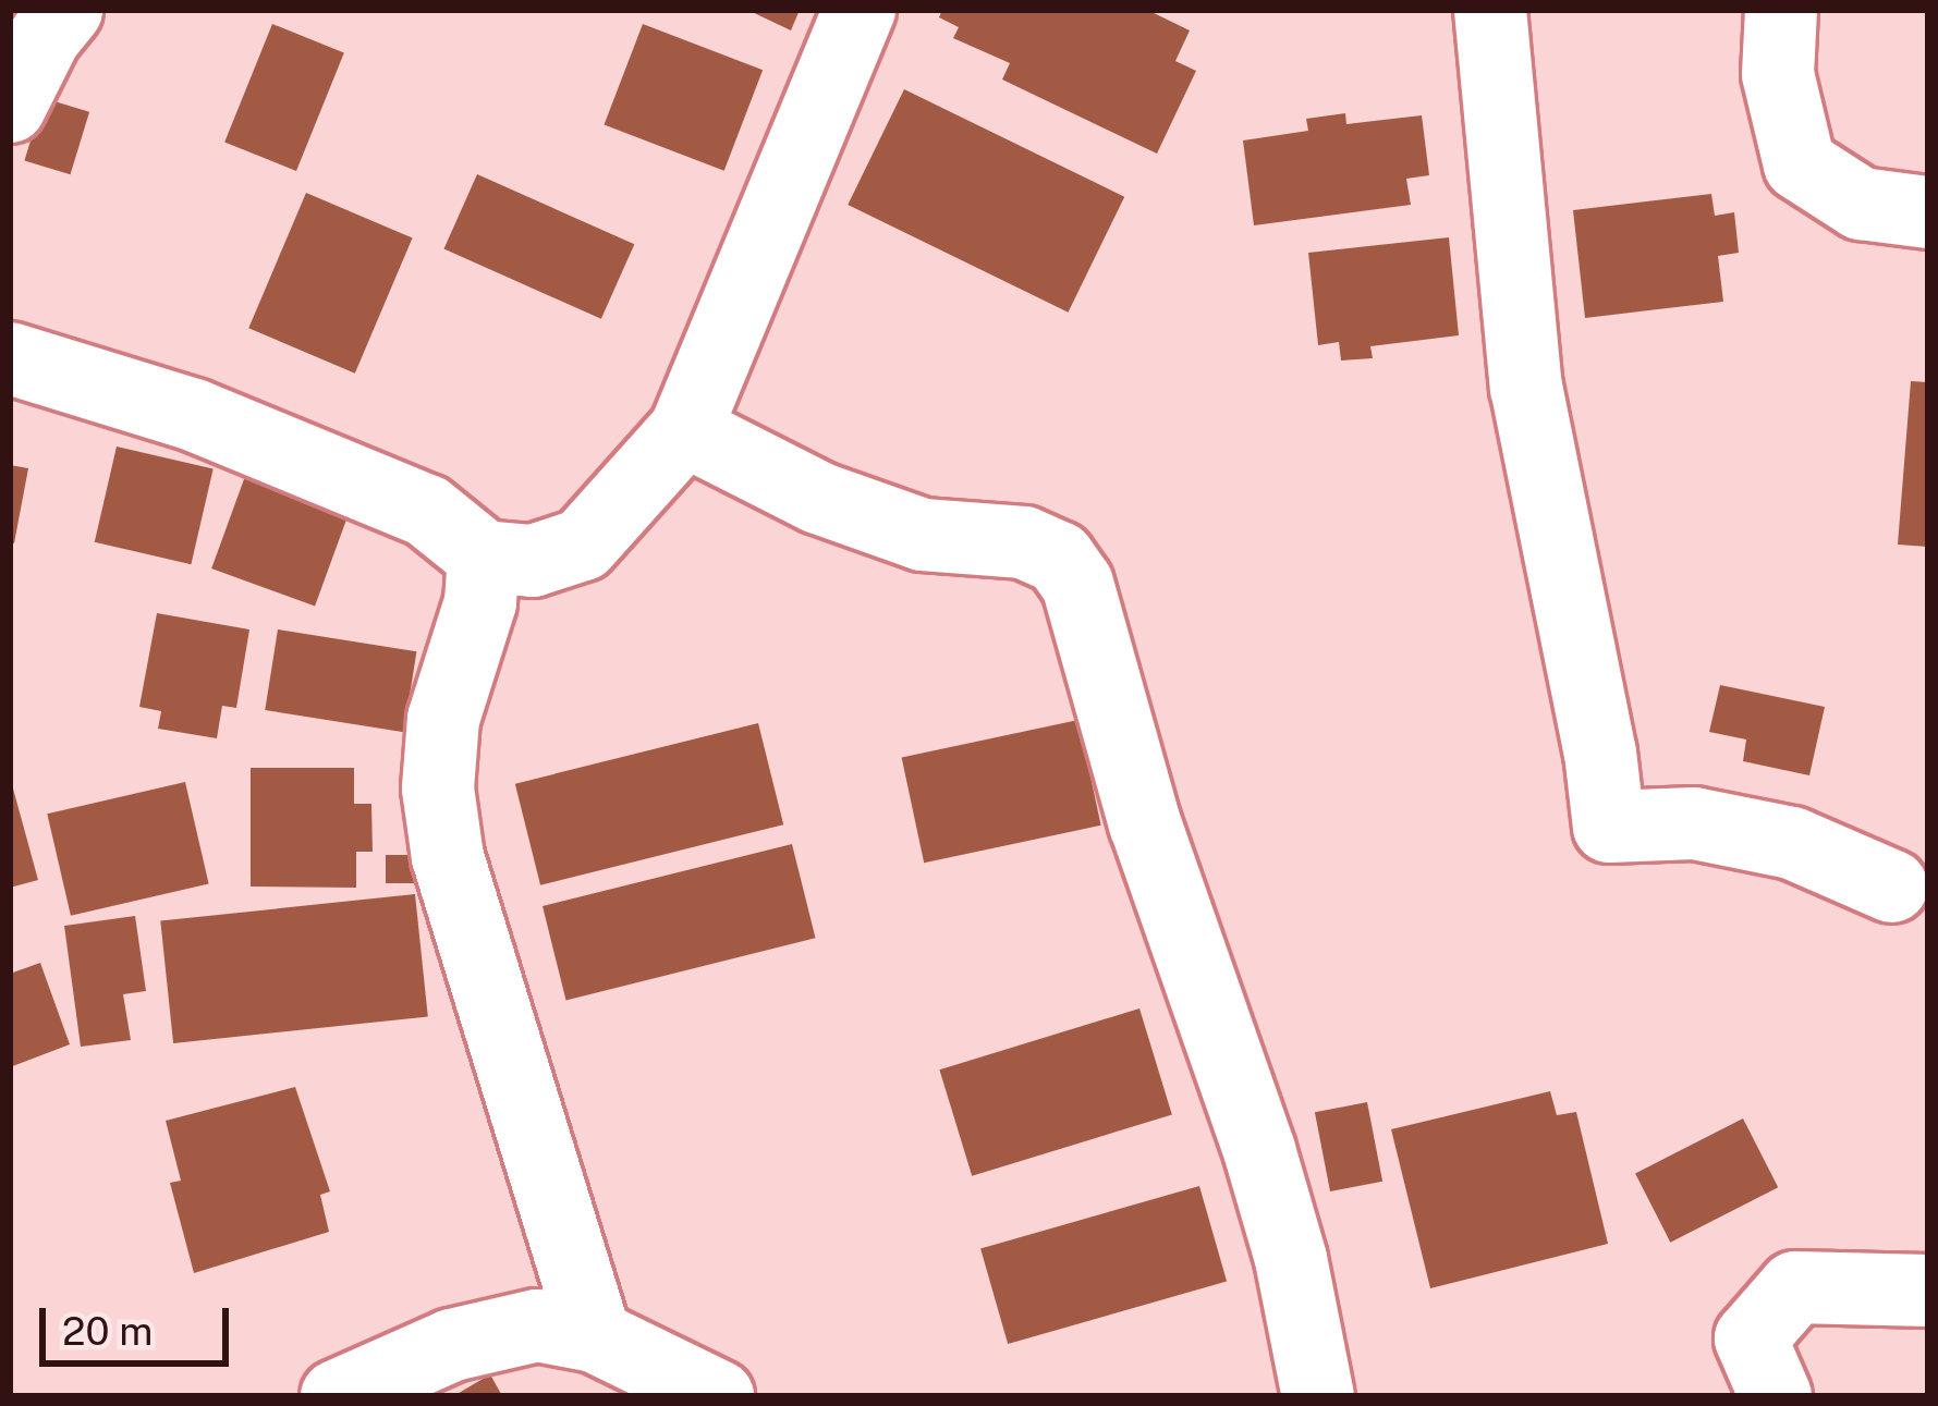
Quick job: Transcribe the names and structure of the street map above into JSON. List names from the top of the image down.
{
  "scale_bar": "20 m"
}
